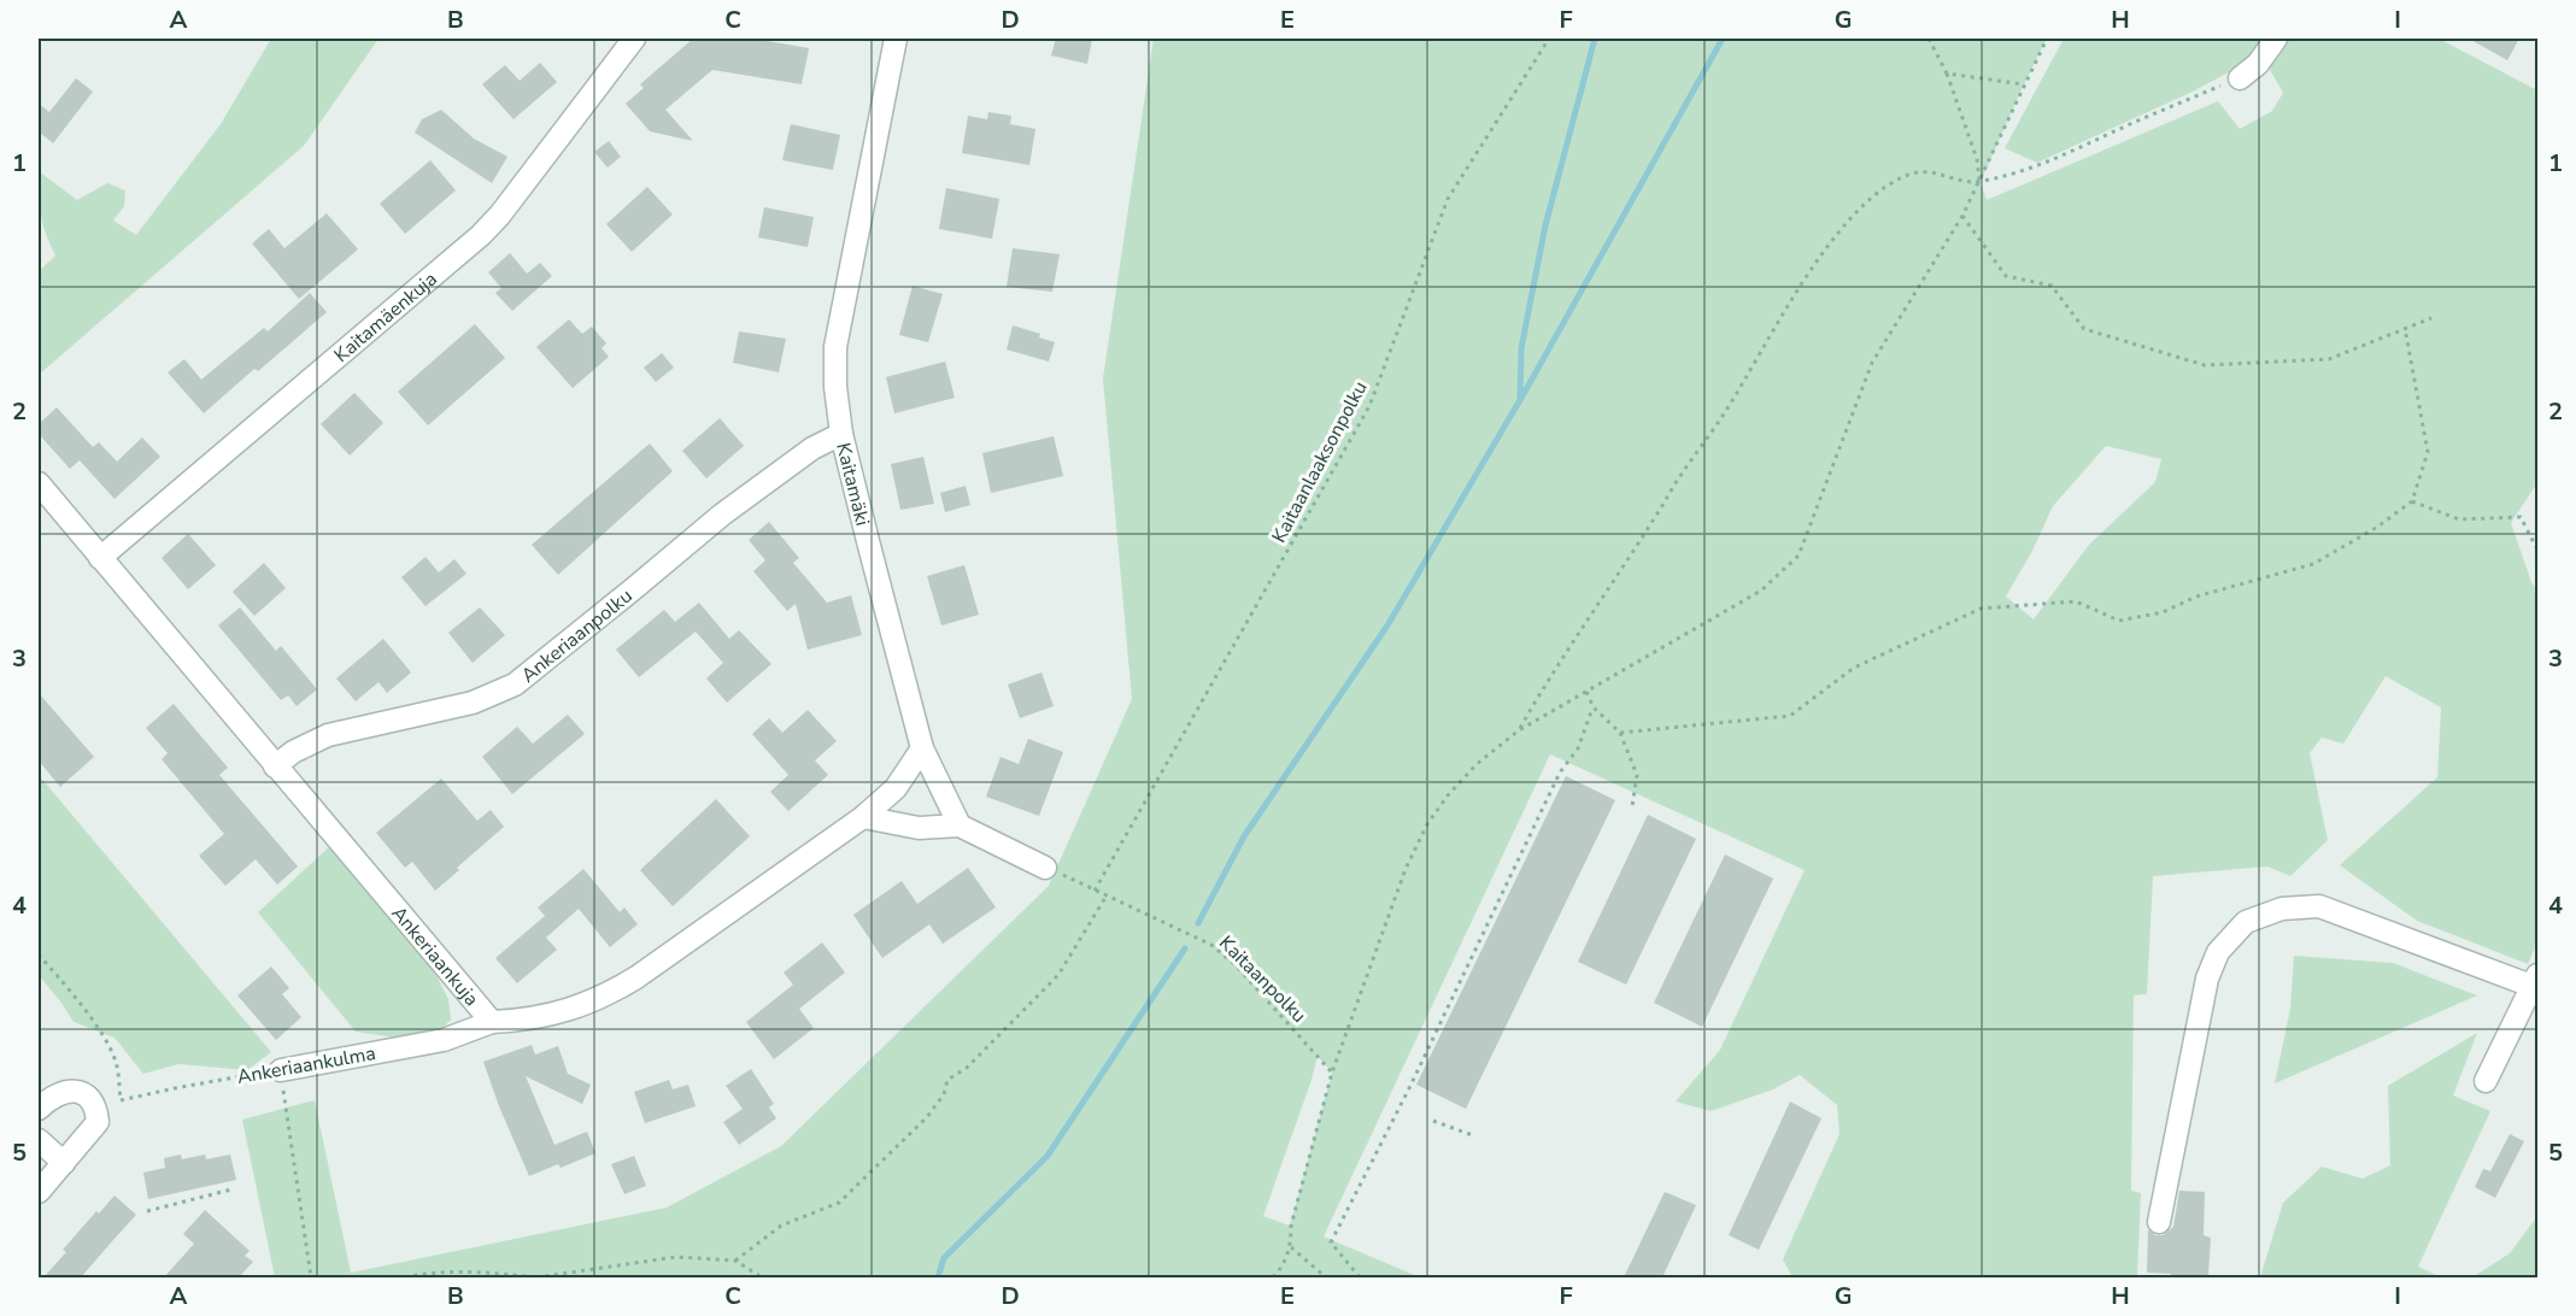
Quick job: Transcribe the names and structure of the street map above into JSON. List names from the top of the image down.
{
  "streets": {
    "street": [
      "Kaitamäenkuja",
      "Kaitamäki",
      "Ankeriaanpolku",
      "Ankeriaankuja",
      "Ankeriaankulma"
    ],
    "path": ["Kaitaanlaaksonpolku", "Kaitaanpolku"]
  },
  "crossings": [
    ["Kaitamäenkuja", "Ankeriaankuja"],
    ["Kaitaanlaaksonpolku", "Kaitaanpolku"],
    ["Kaitamäki", "Ankeriaanpolku"],
    ["Kaitamäki", "Ankeriaankuja"],
    ["Ankeriaanpolku", "Ankeriaankuja"],
    ["Ankeriaankuja", "Ankeriaankulma"]
  ],
  "grid": {
    "columns": [
      "A",
      "B",
      "C",
      "D",
      "E",
      "F",
      "G",
      "H",
      "I"
    ],
    "rows": [
      "1",
      "2",
      "3",
      "4",
      "5"
    ]
  }
}
